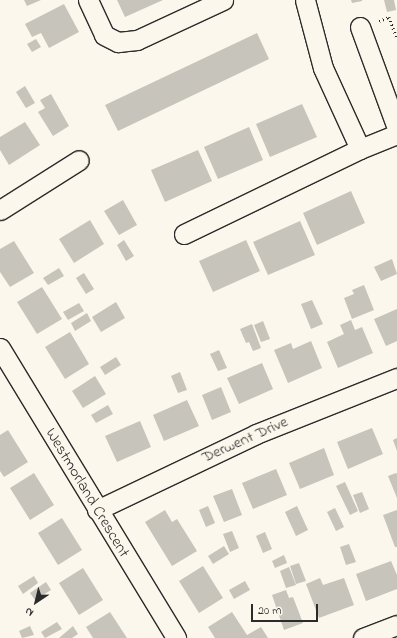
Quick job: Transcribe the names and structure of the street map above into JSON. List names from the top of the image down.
{
  "streets": {
    "street": ["Derwent Drive", "Westmorland Crescent"]
  },
  "crossings": [
    ["Derwent Drive", "Westmorland Crescent"]
  ],
  "scale_bar": "20 m",
  "north": "bottom left"
}
